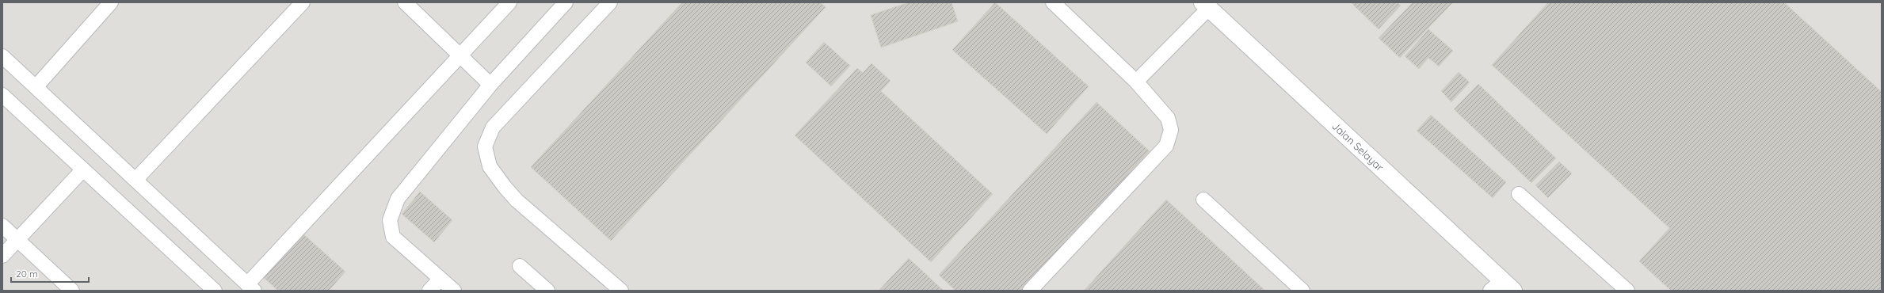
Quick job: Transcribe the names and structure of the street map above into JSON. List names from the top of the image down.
{
  "streets": {
    "street": ["Jalan Selayar"]
  },
  "scale_bar": "20 m"
}
